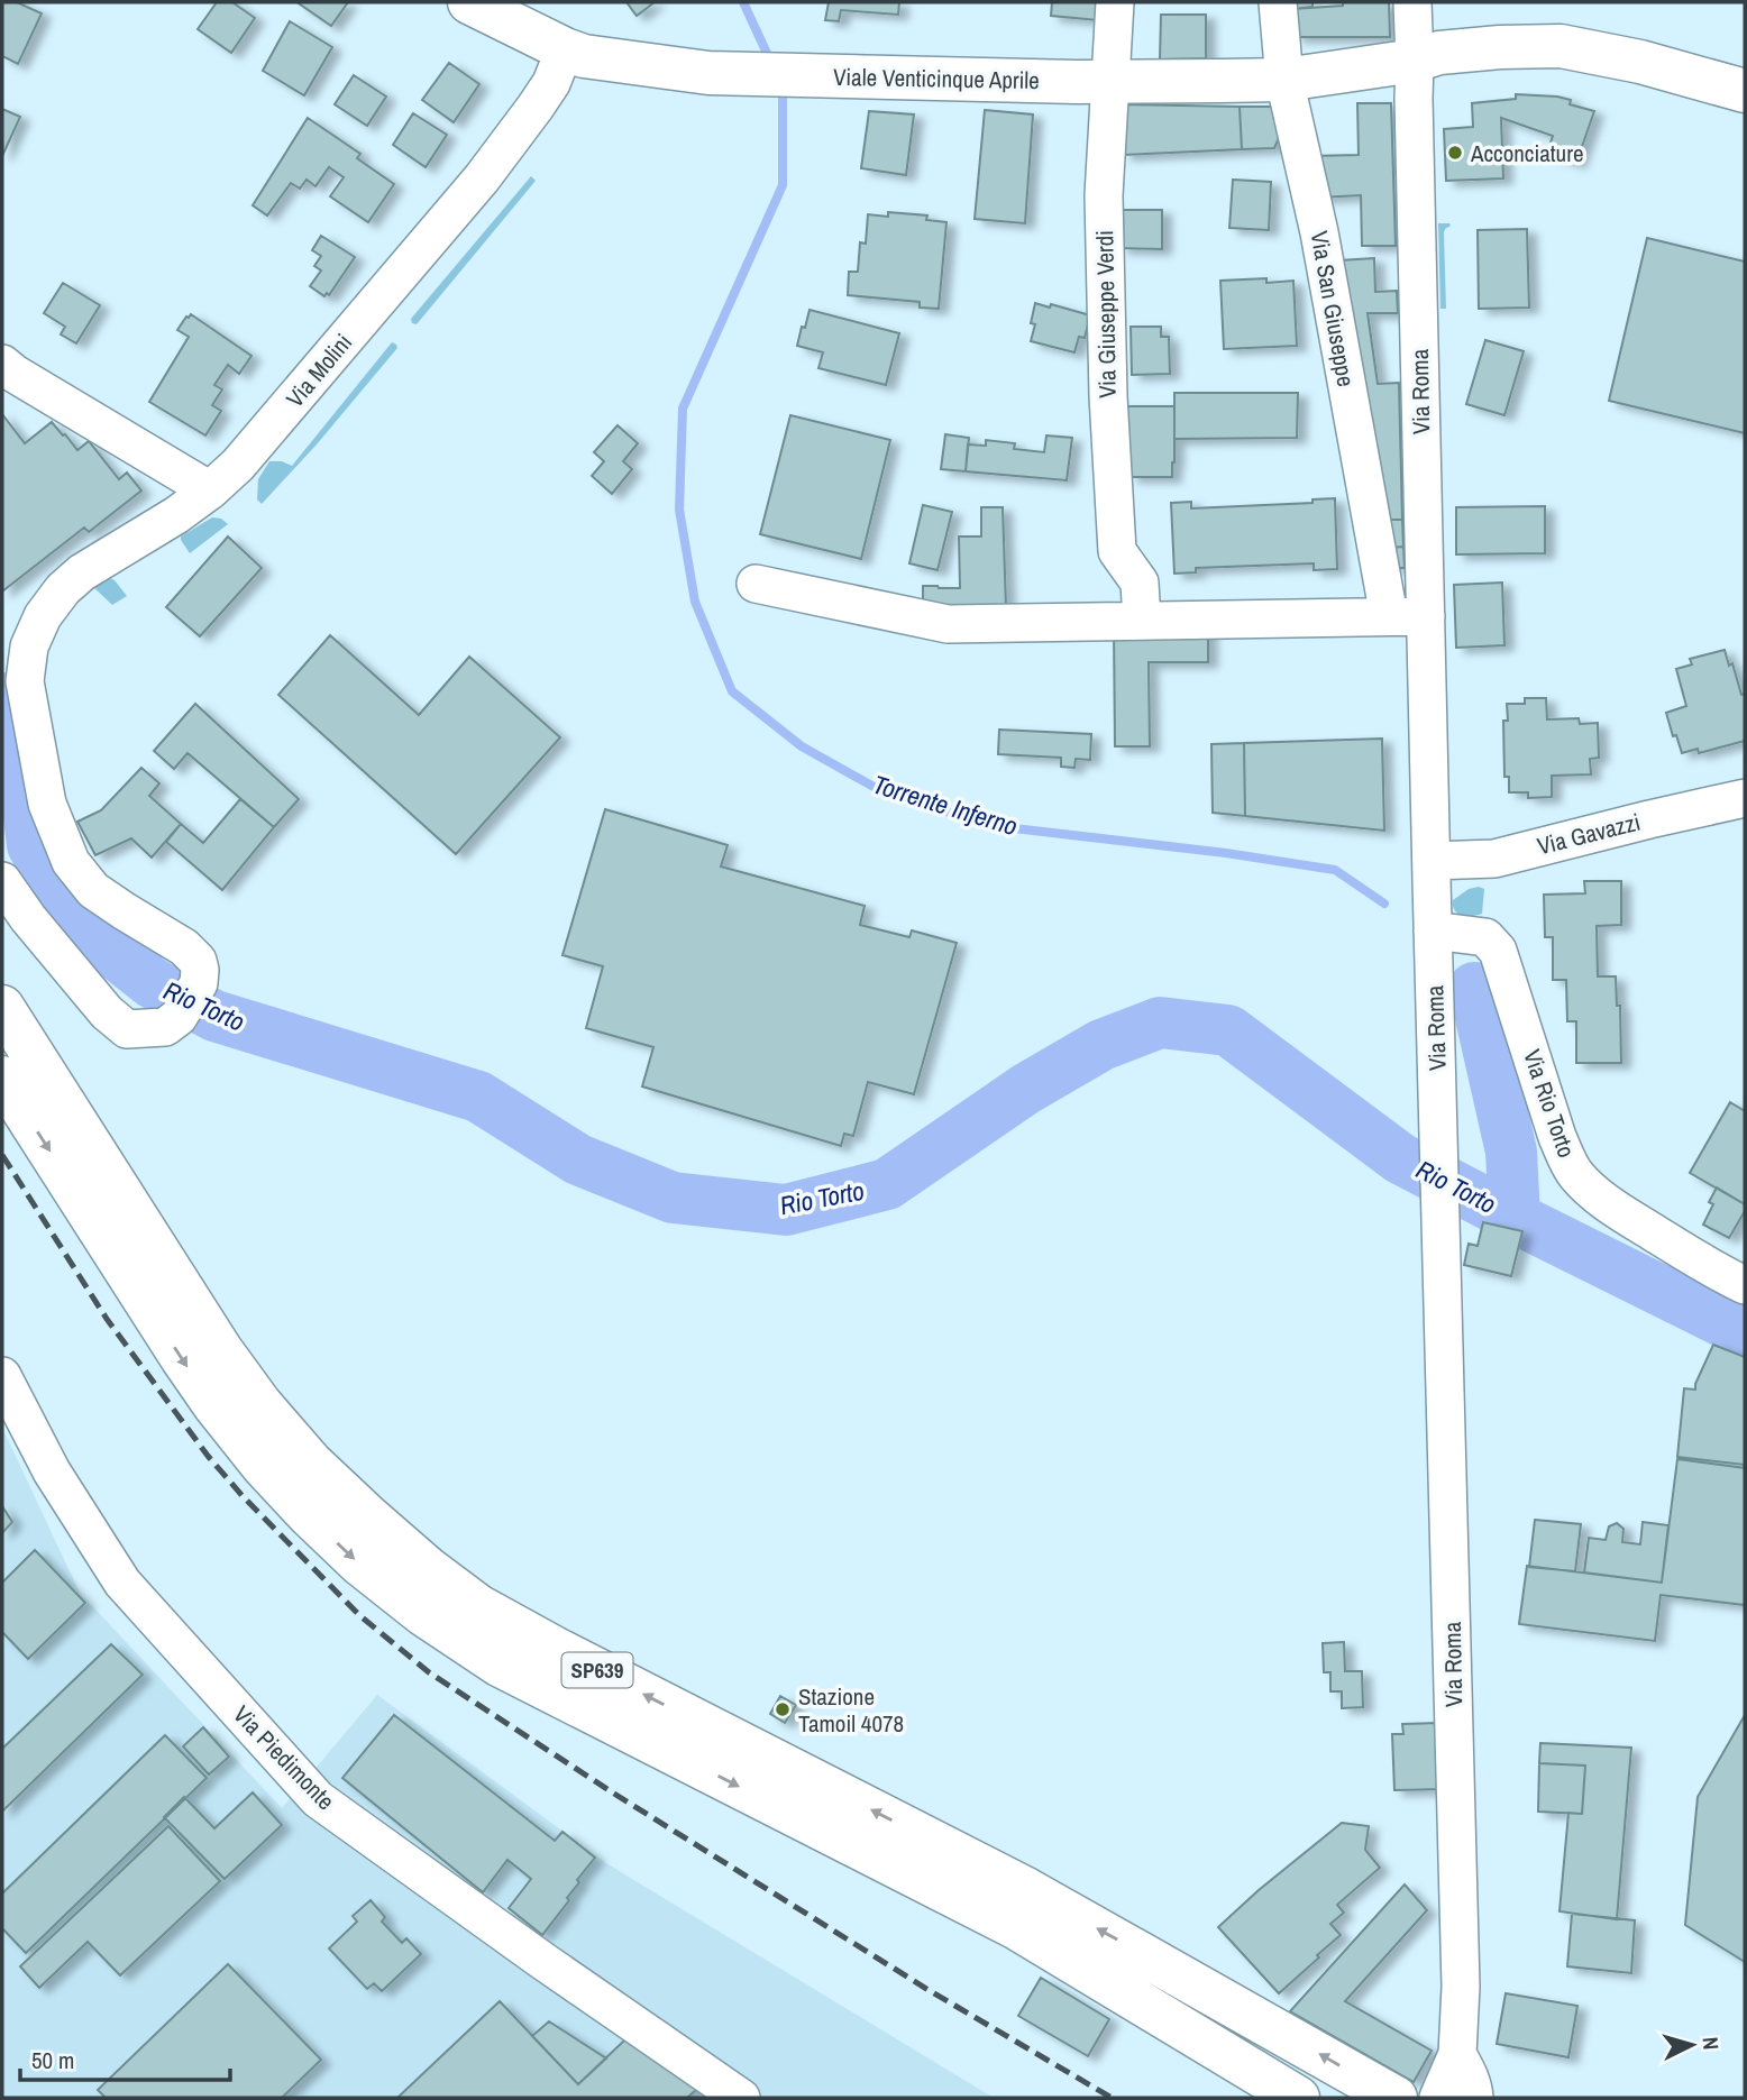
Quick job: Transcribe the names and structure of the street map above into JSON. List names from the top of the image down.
{
  "streets": {
    "main road": ["Viale Venticinque Aprile", "SP639"],
    "street": [
      "Via San Giuseppe",
      "Via Giuseppe Verdi",
      "Via Molini",
      "Via Roma",
      "Via Gavazzi",
      "Via Rio Torto",
      "Via Piedimonte"
    ]
  },
  "crossings": [
    ["Viale Venticinque Aprile", "Via San Giuseppe"],
    ["Viale Venticinque Aprile", "Via Giuseppe Verdi"],
    ["Viale Venticinque Aprile", "Via Molini"],
    ["Viale Venticinque Aprile", "Via Roma"],
    ["Via Roma", "Via Gavazzi"],
    ["Via Roma", "Via Rio Torto"]
  ],
  "water": ["Torrente Inferno", "Rio Torto"],
  "places": ["Acconciature", "Stazione Tamoil 4078"],
  "scale_bar": "50 m",
  "north": "right"
}
